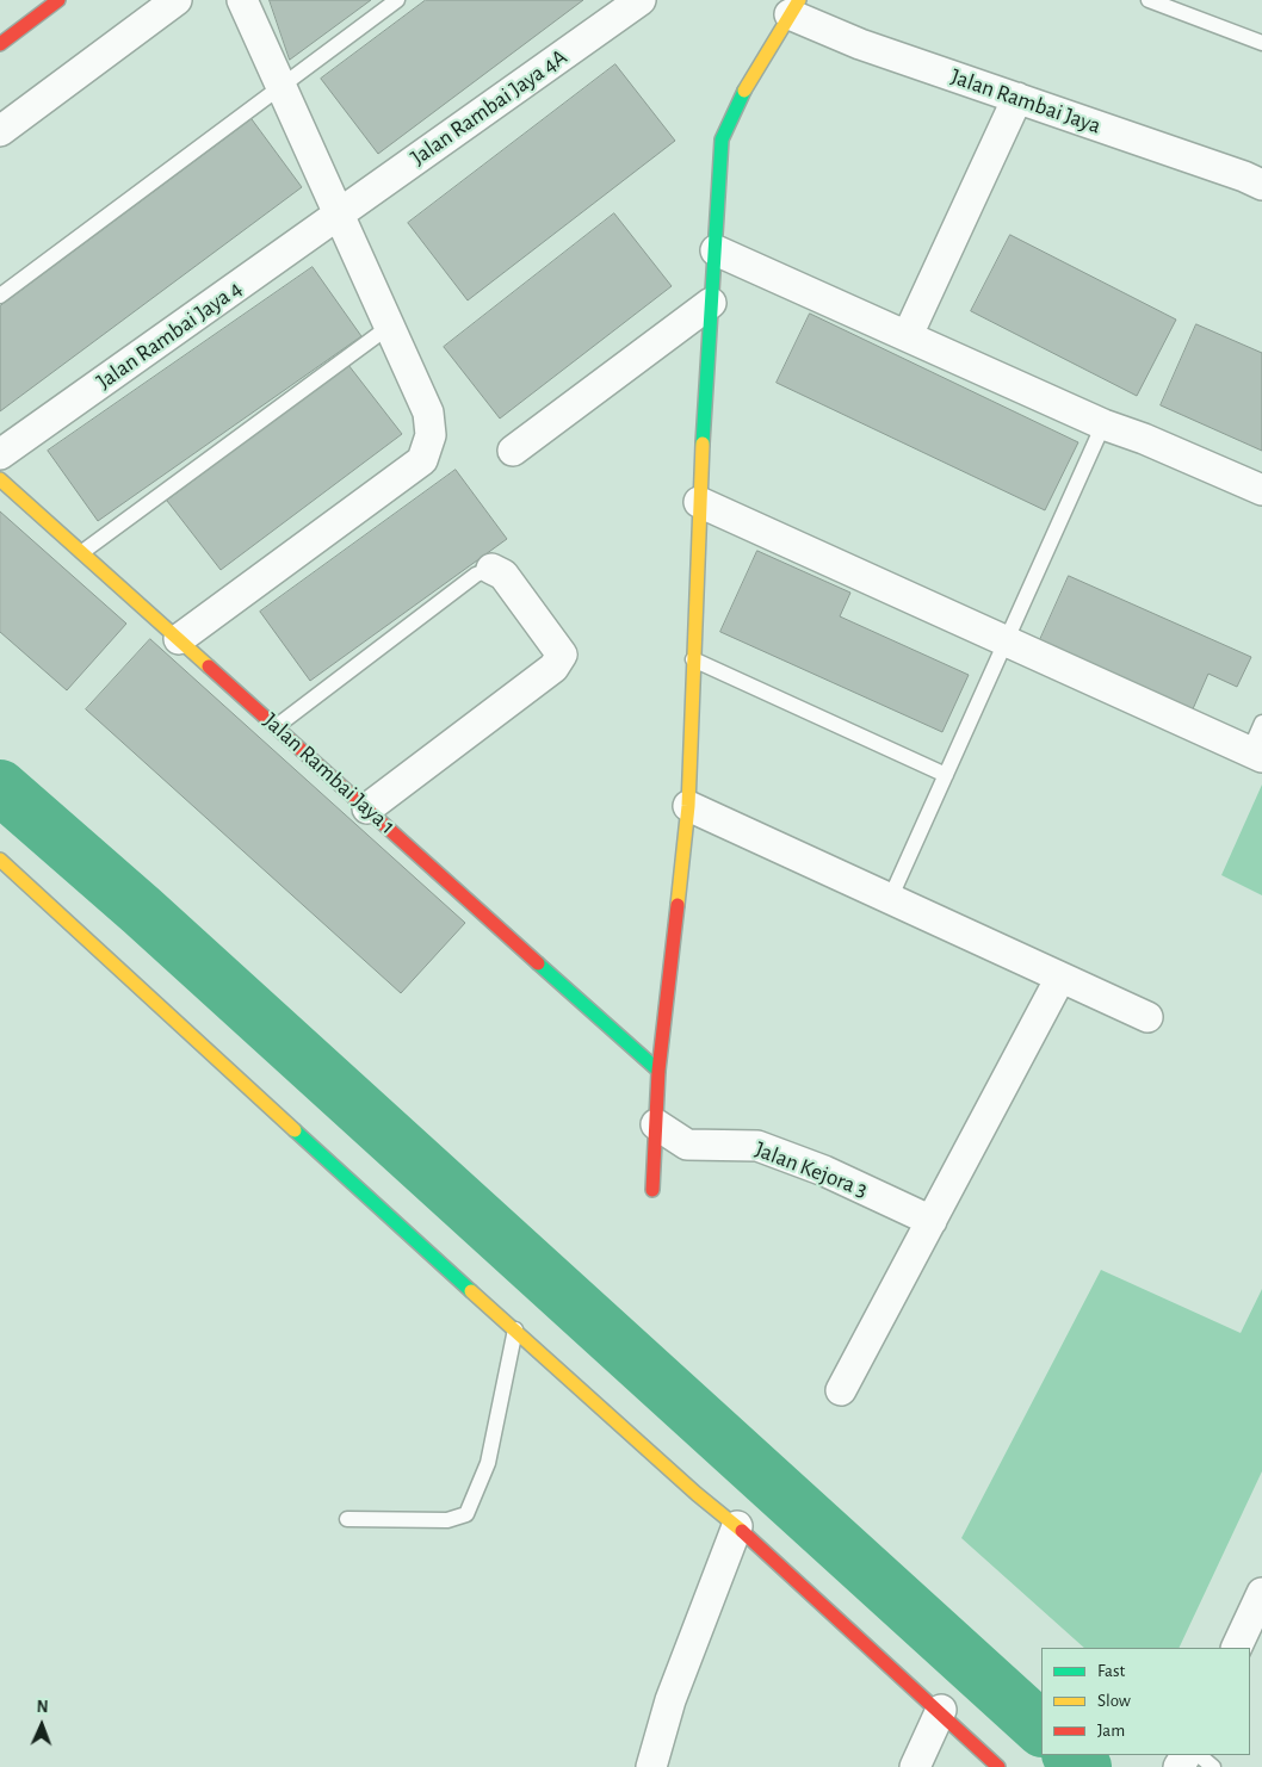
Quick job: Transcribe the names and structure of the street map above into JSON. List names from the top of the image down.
{
  "streets": {
    "street": [
      "Jalan Rambai Jaya",
      "Jalan Rambai Jaya 4A",
      "Jalan Rambai Jaya 4",
      "Jalan Rambai Jaya 1",
      "Jalan Kejora 3"
    ]
  },
  "crossings": [
    ["Jalan Rambai Jaya 4A", "Jalan Rambai Jaya 4"]
  ],
  "legend": ["Fast", "Slow", "Jam"],
  "north": "top"
}
